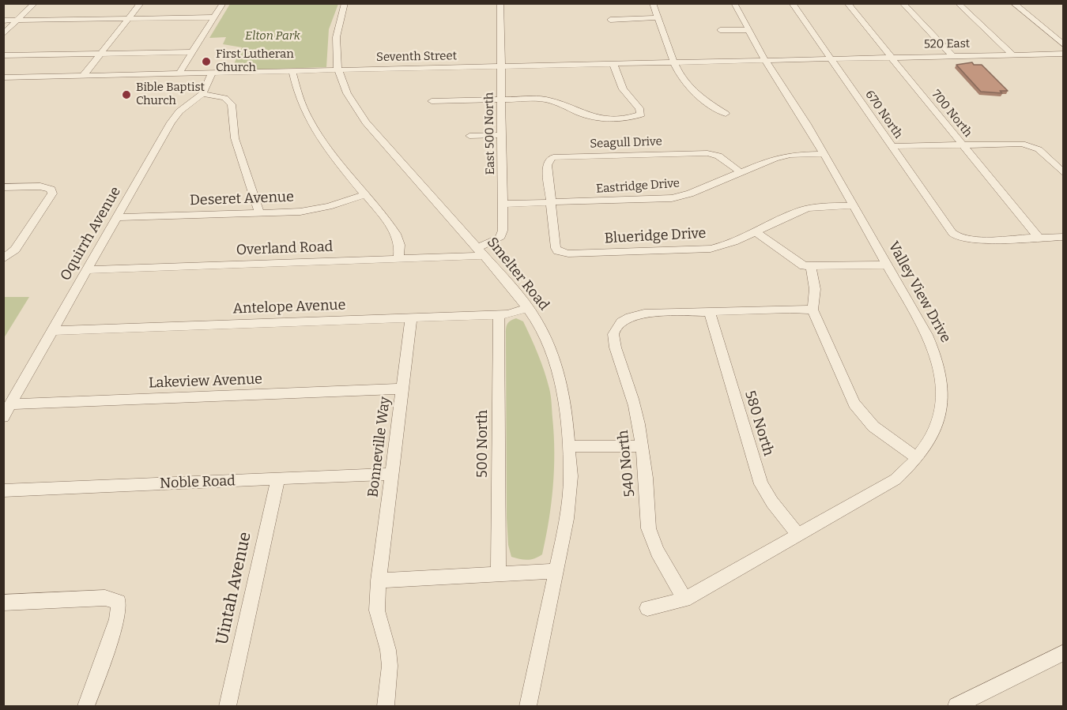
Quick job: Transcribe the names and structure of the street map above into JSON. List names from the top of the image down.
{
  "streets": {
    "street": [
      "520 East",
      "Seventh Street",
      "700 North",
      "670 North",
      "East 500 North",
      "Seagull Drive",
      "Eastridge Drive",
      "Deseret Avenue",
      "Oquirrh Avenue",
      "Blueridge Drive",
      "Overland Road",
      "Smelter Road",
      "Valley View Drive",
      "Antelope Avenue",
      "Lakeview Avenue",
      "580 North",
      "500 North",
      "Bonneville Way",
      "540 North",
      "Noble Road",
      "Uintah Avenue"
    ]
  },
  "crossings": [
    ["520 East", "Seventh Street"],
    ["520 East", "700 North"],
    ["520 East", "670 North"],
    ["Seventh Street", "670 North"],
    ["Seventh Street", "East 500 North"],
    ["Seventh Street", "Oquirrh Avenue"],
    ["Seventh Street", "Smelter Road"],
    ["Seventh Street", "Valley View Drive"],
    ["700 North", "670 North"],
    ["East 500 North", "Eastridge Drive"],
    ["East 500 North", "Overland Road"],
    ["East 500 North", "Smelter Road"],
    ["Seagull Drive", "Eastridge Drive"],
    ["Seagull Drive", "Blueridge Drive"],
    ["Eastridge Drive", "Blueridge Drive"],
    ["Eastridge Drive", "Valley View Drive"],
    ["Deseret Avenue", "Oquirrh Avenue"],
    ["Oquirrh Avenue", "Overland Road"],
    ["Oquirrh Avenue", "Antelope Avenue"],
    ["Oquirrh Avenue", "Lakeview Avenue"],
    ["Blueridge Drive", "Valley View Drive"],
    ["Overland Road", "Smelter Road"],
    ["Smelter Road", "Antelope Avenue"],
    ["Valley View Drive", "580 North"],
    ["Valley View Drive", "540 North"],
    ["Antelope Avenue", "500 North"],
    ["Antelope Avenue", "Bonneville Way"],
    ["Lakeview Avenue", "Bonneville Way"],
    ["580 North", "540 North"],
    ["Bonneville Way", "Noble Road"],
    ["Noble Road", "Uintah Avenue"]
  ],
  "parks": ["Elton Park"],
  "places": ["First Lutheran Church", "Bible Baptist Church"]
}
